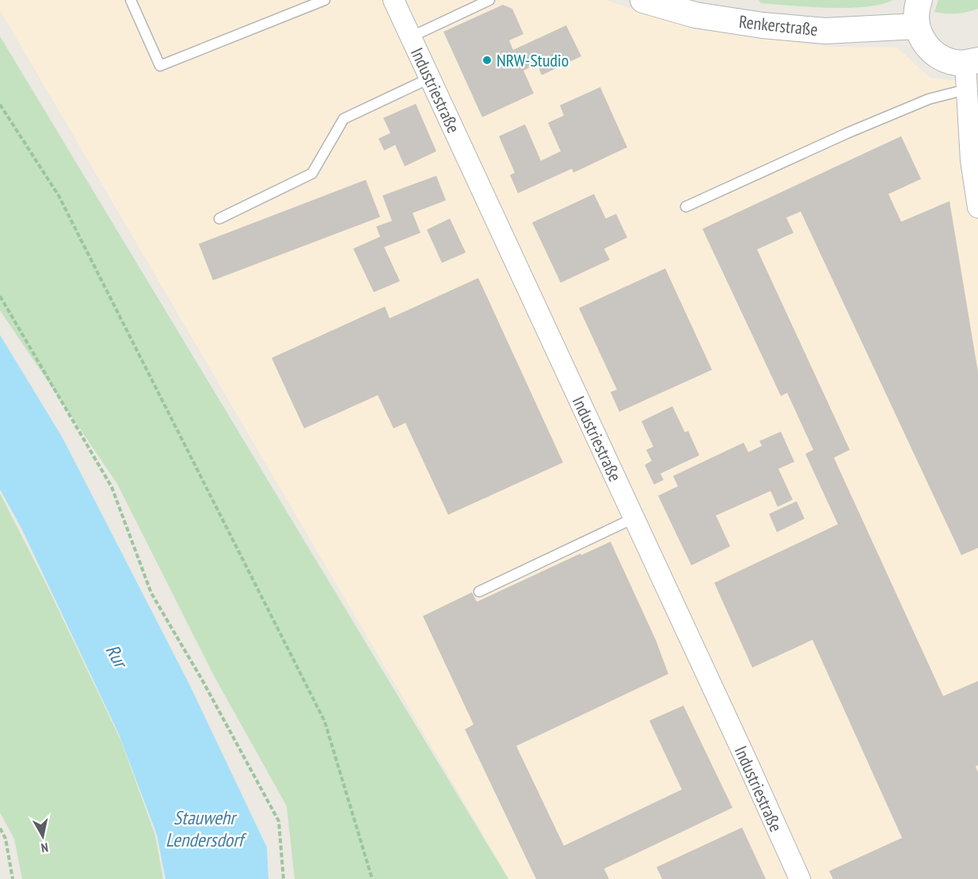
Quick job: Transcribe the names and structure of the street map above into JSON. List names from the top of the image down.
{
  "streets": {
    "street": ["Renkerstraße", "Industriestraße"]
  },
  "water": ["Rur", "Stauwehr Lendersdorf"],
  "places": ["NRW-Studio"],
  "north": "bottom"
}
